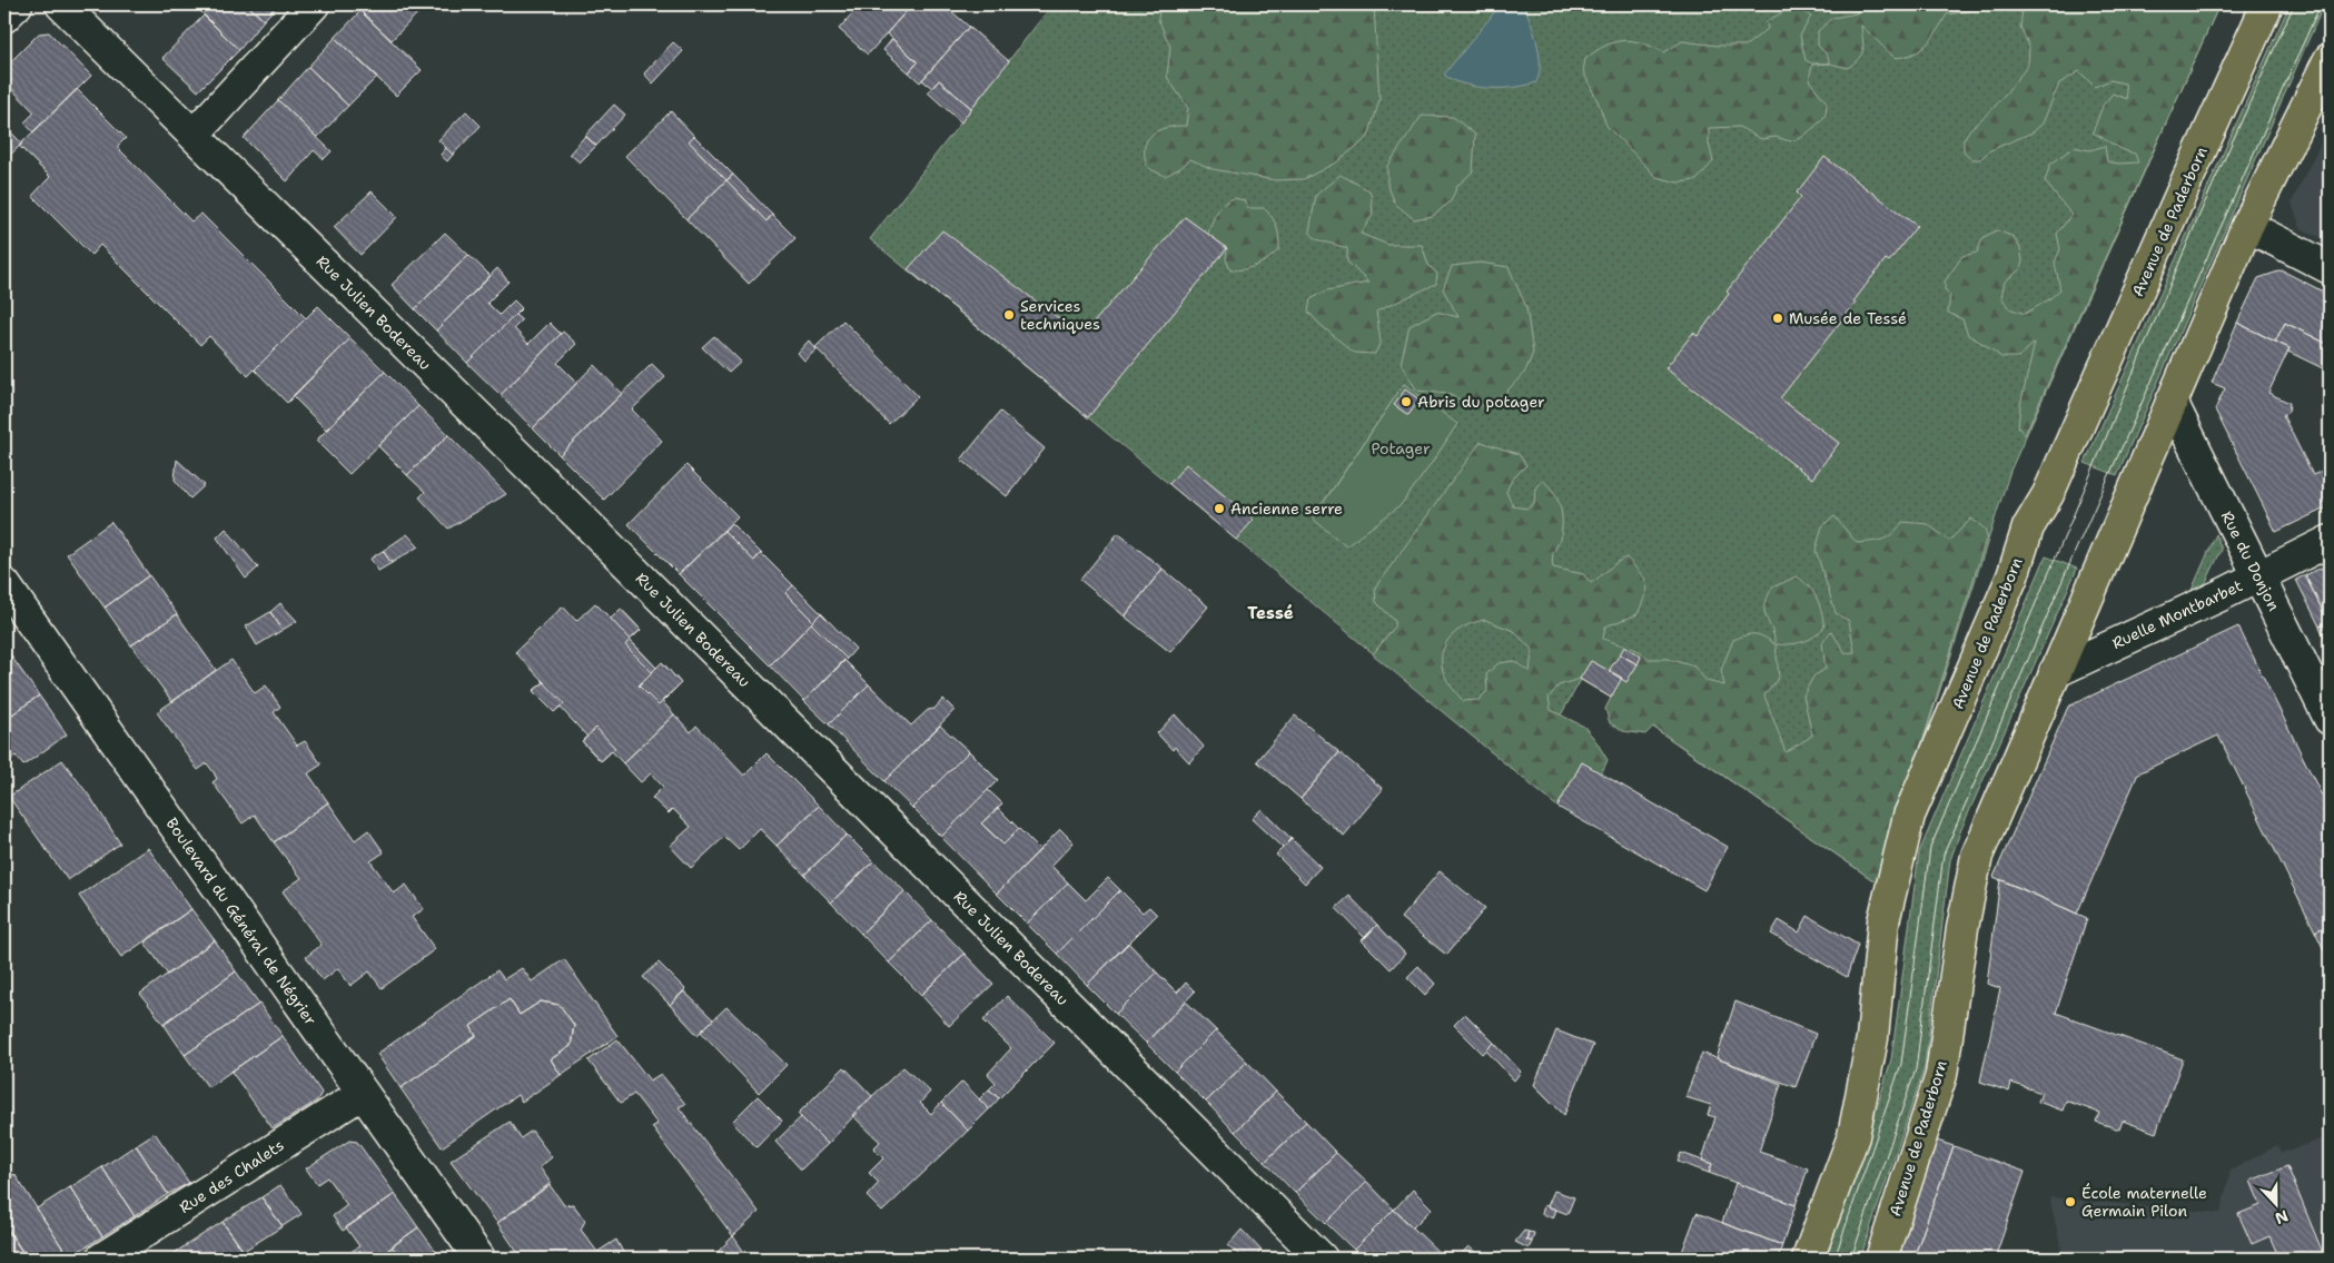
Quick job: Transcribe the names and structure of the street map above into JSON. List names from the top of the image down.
{
  "streets": {
    "main road": ["Avenue de Paderborn"],
    "street": [
      "Rue Julien Bodereau",
      "Rue du Donjon",
      "Ruelle Montbarbet",
      "Boulevard du Général de Négrier",
      "Rue des Chalets"
    ]
  },
  "crossings": [
    ["Avenue de Paderborn", "Rue du Donjon"],
    ["Avenue de Paderborn", "Ruelle Montbarbet"],
    ["Rue du Donjon", "Ruelle Montbarbet"],
    ["Boulevard du Général de Négrier", "Rue des Chalets"]
  ],
  "districts": ["Tessé"],
  "parks": ["Potager"],
  "places": [
    "Services techniques",
    "Musée de Tessé",
    "Abris du potager",
    "Ancienne serre",
    "École maternelle Germain Pilon"
  ],
  "north": "bottom"
}
